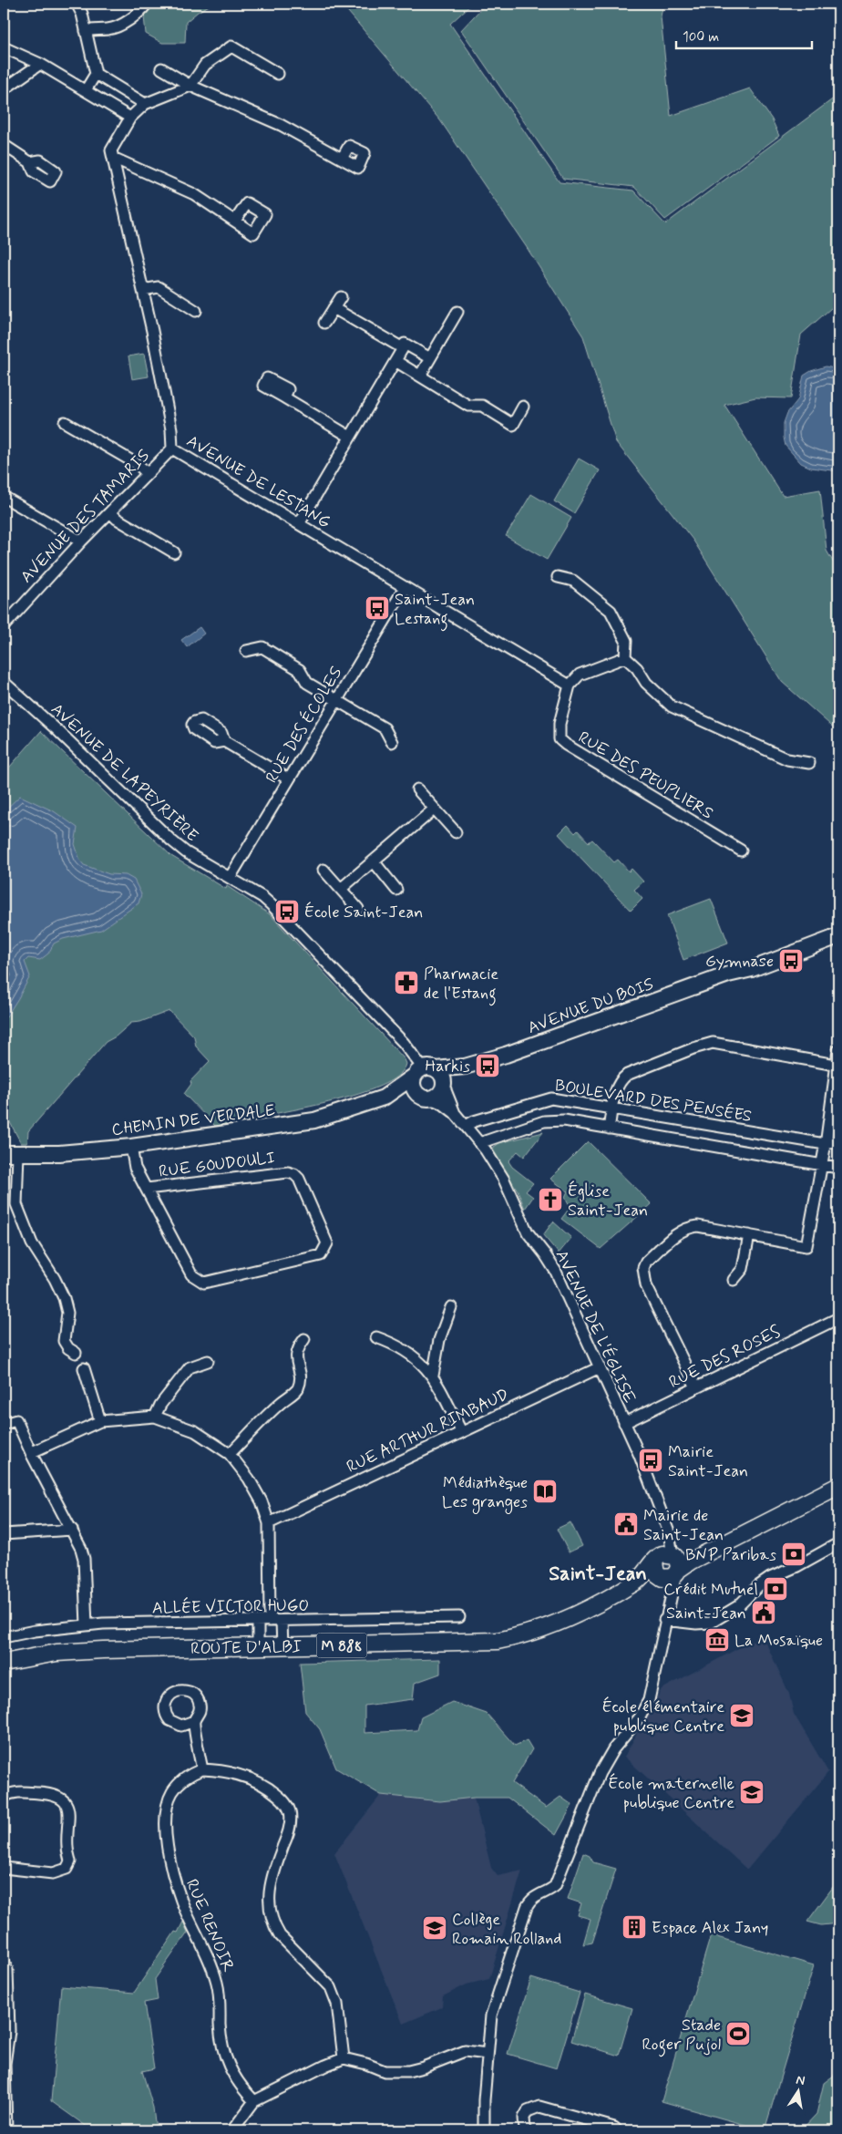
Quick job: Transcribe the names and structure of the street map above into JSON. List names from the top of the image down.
{
  "streets": {
    "main road": ["M 888", "ROUTE D'ALBI"],
    "street": [
      "AVENUE DE LESTANG",
      "AVENUE DES TAMARIS",
      "RUE DES ÉCOLES",
      "AVENUE DE LAPEYRIÈRE",
      "RUE DES PEUPLIERS",
      "AVENUE DU BOIS",
      "BOULEVARD DES PENSÉES",
      "CHEMIN DE VERDALE",
      "RUE GOUDOULI",
      "AVENUE DE L'ÉGLISE",
      "RUE DES ROSES",
      "RUE ARTHUR RIMBAUD",
      "ALLÉE VICTOR HUGO",
      "RUE RENOIR"
    ]
  },
  "crossings": [
    ["AVENUE DE LESTANG", "AVENUE DES TAMARIS"],
    ["AVENUE DE LESTANG", "RUE DES ÉCOLES"],
    ["AVENUE DE LESTANG", "RUE DES PEUPLIERS"],
    ["RUE DES ÉCOLES", "AVENUE DE LAPEYRIÈRE"],
    ["AVENUE DE LAPEYRIÈRE", "AVENUE DU BOIS"],
    ["AVENUE DE LAPEYRIÈRE", "CHEMIN DE VERDALE"],
    ["AVENUE DE LAPEYRIÈRE", "AVENUE DE L'ÉGLISE"],
    ["AVENUE DU BOIS", "CHEMIN DE VERDALE"],
    ["AVENUE DU BOIS", "AVENUE DE L'ÉGLISE"],
    ["BOULEVARD DES PENSÉES", "AVENUE DE L'ÉGLISE"],
    ["CHEMIN DE VERDALE", "RUE GOUDOULI"],
    ["CHEMIN DE VERDALE", "AVENUE DE L'ÉGLISE"],
    ["AVENUE DE L'ÉGLISE", "RUE DES ROSES"],
    ["AVENUE DE L'ÉGLISE", "RUE ARTHUR RIMBAUD"],
    ["AVENUE DE L'ÉGLISE", "ROUTE D'ALBI"]
  ],
  "districts": ["Saint-Jean"],
  "places": {
    "bus stop": [
      "Saint-Jean Lestang",
      "École Saint-Jean",
      "Gymnase",
      "Harkis",
      "Mairie Saint-Jean"
    ],
    "pharmacy": ["Pharmacie de l'Estang"],
    "church": ["Église Saint-Jean"],
    "library": ["Médiathèque Les granges"],
    "public building": ["Mairie de Saint-Jean", "Saint-Jean"],
    "bank": ["BNP Paribas", "Crédit Mutuel"],
    "museum": ["La Mosaïque"],
    "school or university": ["École élémentaire publique Centre", "École maternelle publique Centre", "Collège Romain Rolland"],
    "building": ["Espace Alex Jany"],
    "sports": ["Stade Roger Pujol"]
  },
  "scale_bar": "100 m",
  "north": "top"
}
